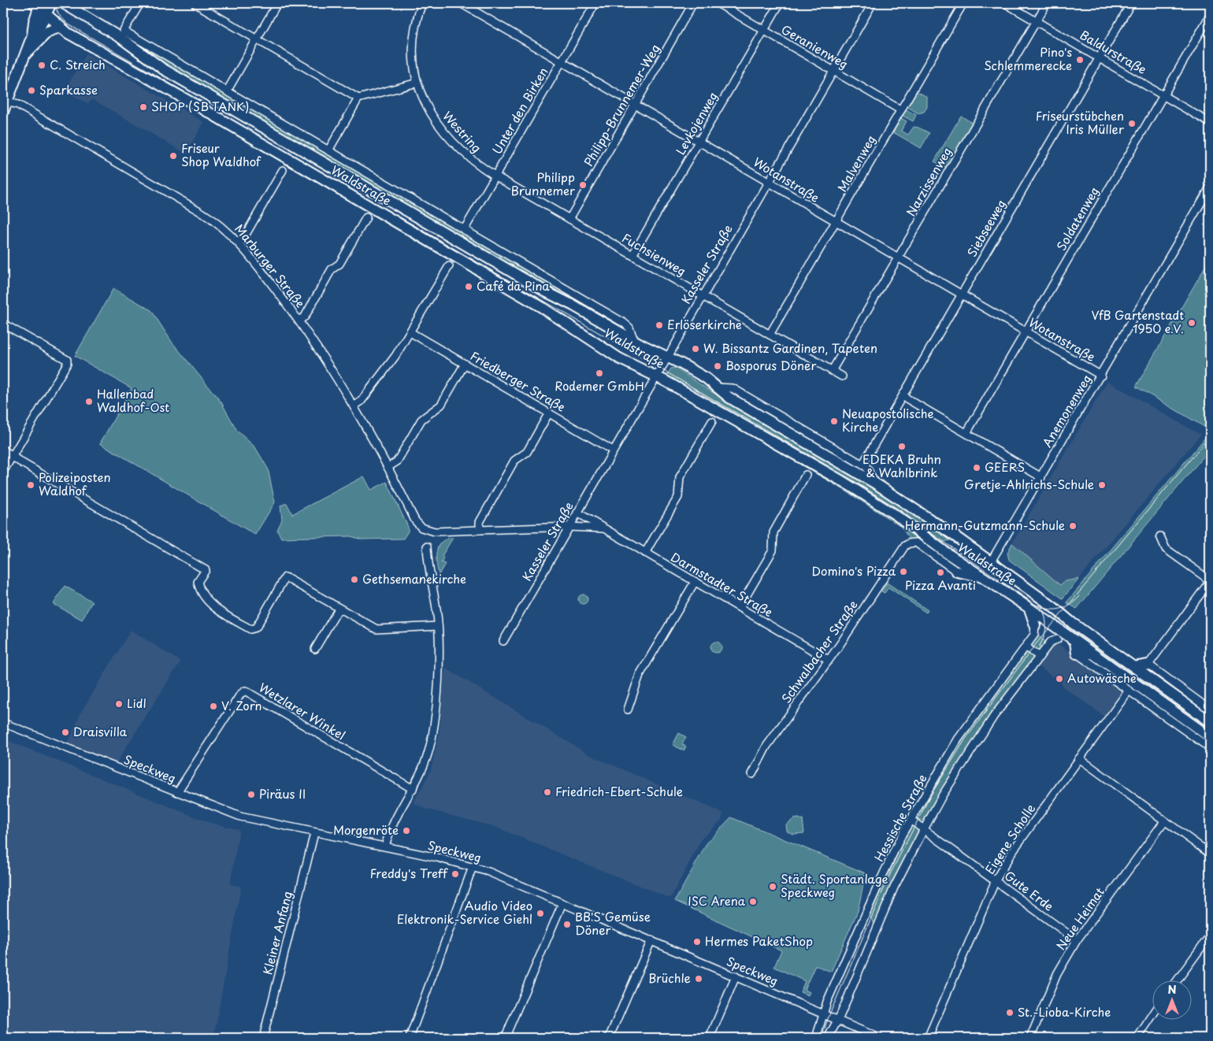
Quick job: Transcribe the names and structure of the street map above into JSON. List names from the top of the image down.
{
  "streets": {
    "main road": ["Waldstraße"],
    "street": [
      "Geranienweg",
      "Baldurstraße",
      "Philipp-Brunnemer-Weg",
      "Unter den Birken",
      "Levkojenweg",
      "Westring",
      "Malvenweg",
      "Wotanstraße",
      "Narzissenweg",
      "Soldatenweg",
      "Siebseeweg",
      "Fuchsienweg",
      "Kasseler Straße",
      "Marburger Straße",
      "Friedberger Straße",
      "Anemonenweg",
      "Darmstadter Straße",
      "Schwalbacher Straße",
      "Wetzlarer Winkel",
      "Speckweg",
      "Hessische Straße",
      "Eigene Scholle",
      "Gute Erde",
      "Neue Heimat",
      "Kleiner Anfang"
    ]
  },
  "crossings": [
    ["Geranienweg", "Levkojenweg"],
    ["Geranienweg", "Malvenweg"],
    ["Geranienweg", "Kasseler Straße"],
    ["Baldurstraße", "Narzissenweg"],
    ["Baldurstraße", "Soldatenweg"],
    ["Baldurstraße", "Siebseeweg"],
    ["Philipp-Brunnemer-Weg", "Wotanstraße"],
    ["Philipp-Brunnemer-Weg", "Fuchsienweg"],
    ["Unter den Birken", "Westring"],
    ["Unter den Birken", "Wotanstraße"],
    ["Unter den Birken", "Waldstraße"],
    ["Unter den Birken", "Fuchsienweg"],
    ["Levkojenweg", "Wotanstraße"],
    ["Levkojenweg", "Fuchsienweg"],
    ["Westring", "Fuchsienweg"],
    ["Malvenweg", "Wotanstraße"],
    ["Malvenweg", "Fuchsienweg"],
    ["Wotanstraße", "Narzissenweg"],
    ["Wotanstraße", "Soldatenweg"],
    ["Wotanstraße", "Siebseeweg"],
    ["Wotanstraße", "Kasseler Straße"],
    ["Wotanstraße", "Anemonenweg"],
    ["Narzissenweg", "Fuchsienweg"],
    ["Waldstraße", "Siebseeweg"],
    ["Waldstraße", "Kasseler Straße"],
    ["Waldstraße", "Anemonenweg"],
    ["Waldstraße", "Schwalbacher Straße"],
    ["Fuchsienweg", "Kasseler Straße"],
    ["Kasseler Straße", "Friedberger Straße"],
    ["Kasseler Straße", "Darmstadter Straße"],
    ["Marburger Straße", "Darmstadter Straße"],
    ["Darmstadter Straße", "Schwalbacher Straße"],
    ["Wetzlarer Winkel", "Speckweg"],
    ["Speckweg", "Hessische Straße"],
    ["Speckweg", "Kleiner Anfang"],
    ["Hessische Straße", "Gute Erde"],
    ["Eigene Scholle", "Gute Erde"],
    ["Gute Erde", "Neue Heimat"]
  ],
  "places": [
    "Pino's Schlemmerecke",
    "C. Streich",
    "Sparkasse",
    "SHOP (SB TANK)",
    "Friseurstübchen Iris Müller",
    "Friseur Shop Waldhof",
    "Philipp Brunnemer",
    "Café da Pina",
    "VfB Gartenstadt 1950 e.V.",
    "Erlöserkirche",
    "W. Bissantz Gardinen, Tapeten",
    "Bosporus Döner",
    "Rodemer GmbH",
    "Hallenbad Waldhof-Ost",
    "Neuapostolische Kirche",
    "EDEKA Bruhn & Wahlbrink",
    "GEERS",
    "Polizeiposten Waldhof",
    "Gretje-Ahlrichs-Schule",
    "Hermann-Gutzmann-Schule",
    "Domino's Pizza",
    "Pizza Avanti",
    "Gethsemanekirche",
    "Autowäsche",
    "Lidl",
    "V. Zorn",
    "Draisvilla",
    "Friedrich-Ebert-Schule",
    "Piräus II",
    "Morgenröte",
    "Freddy's Treff",
    "Städt. Sportanlage Speckweg",
    "ISC Arena",
    "Audio Video Elektronik-Service Giehl",
    "BB'S Gemüse Döner",
    "Hermes PaketShop",
    "Brüchle",
    "St.-Lioba-Kirche"
  ],
  "north": "top"
}
